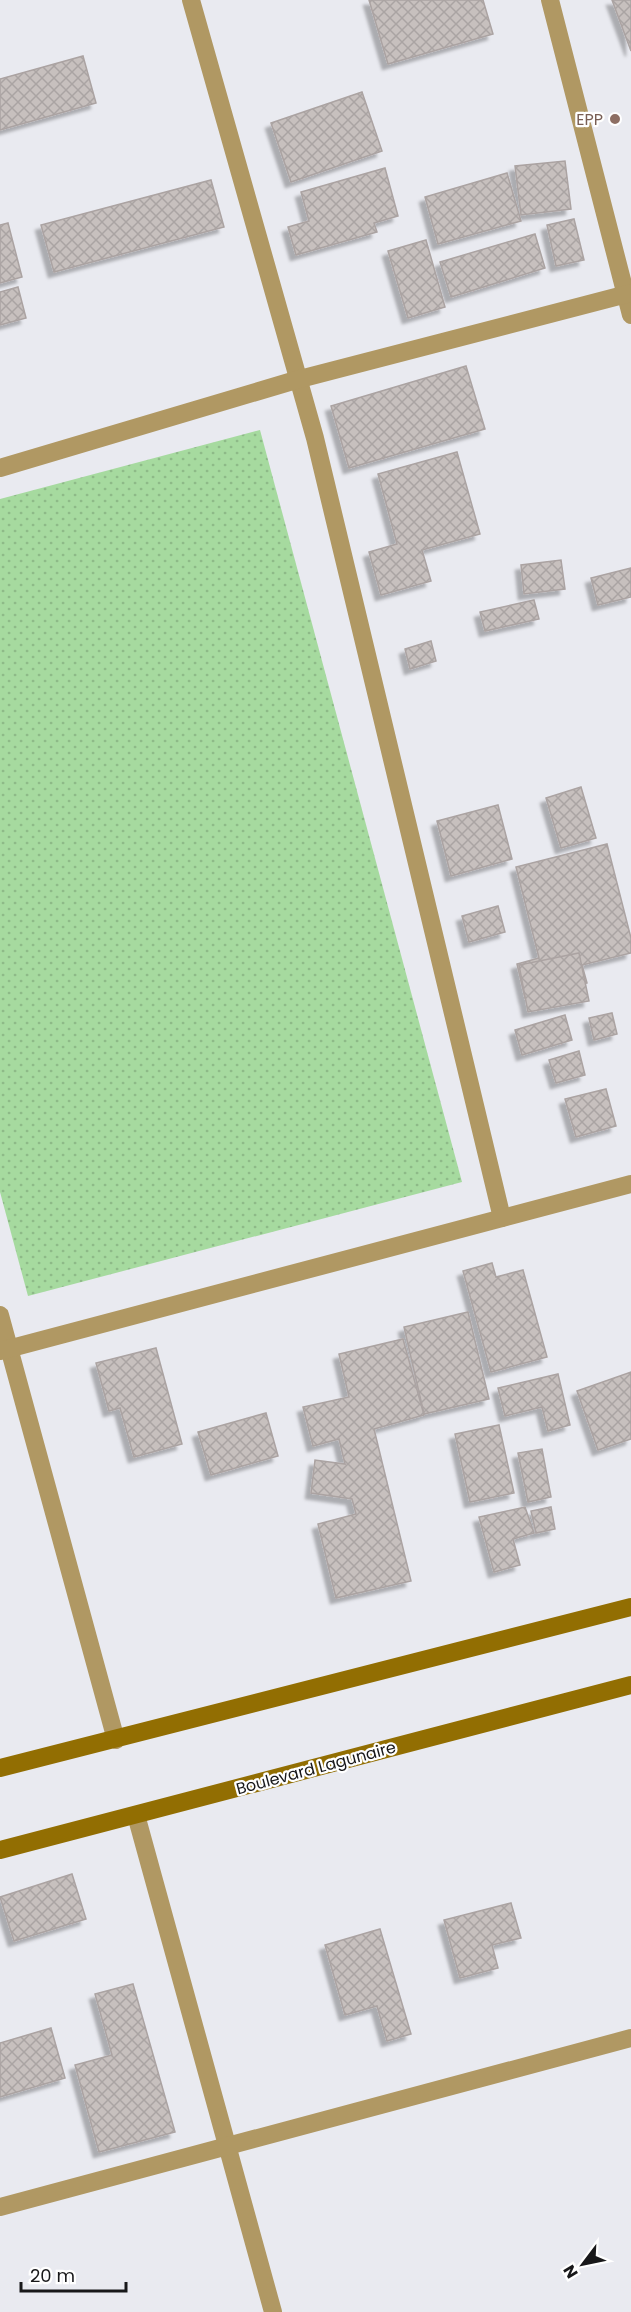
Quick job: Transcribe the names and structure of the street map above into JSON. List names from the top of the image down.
{
  "streets": {
    "main road": ["Boulevard Lagunaire"]
  },
  "places": ["EPP"],
  "scale_bar": "20 m",
  "north": "bottom left"
}
